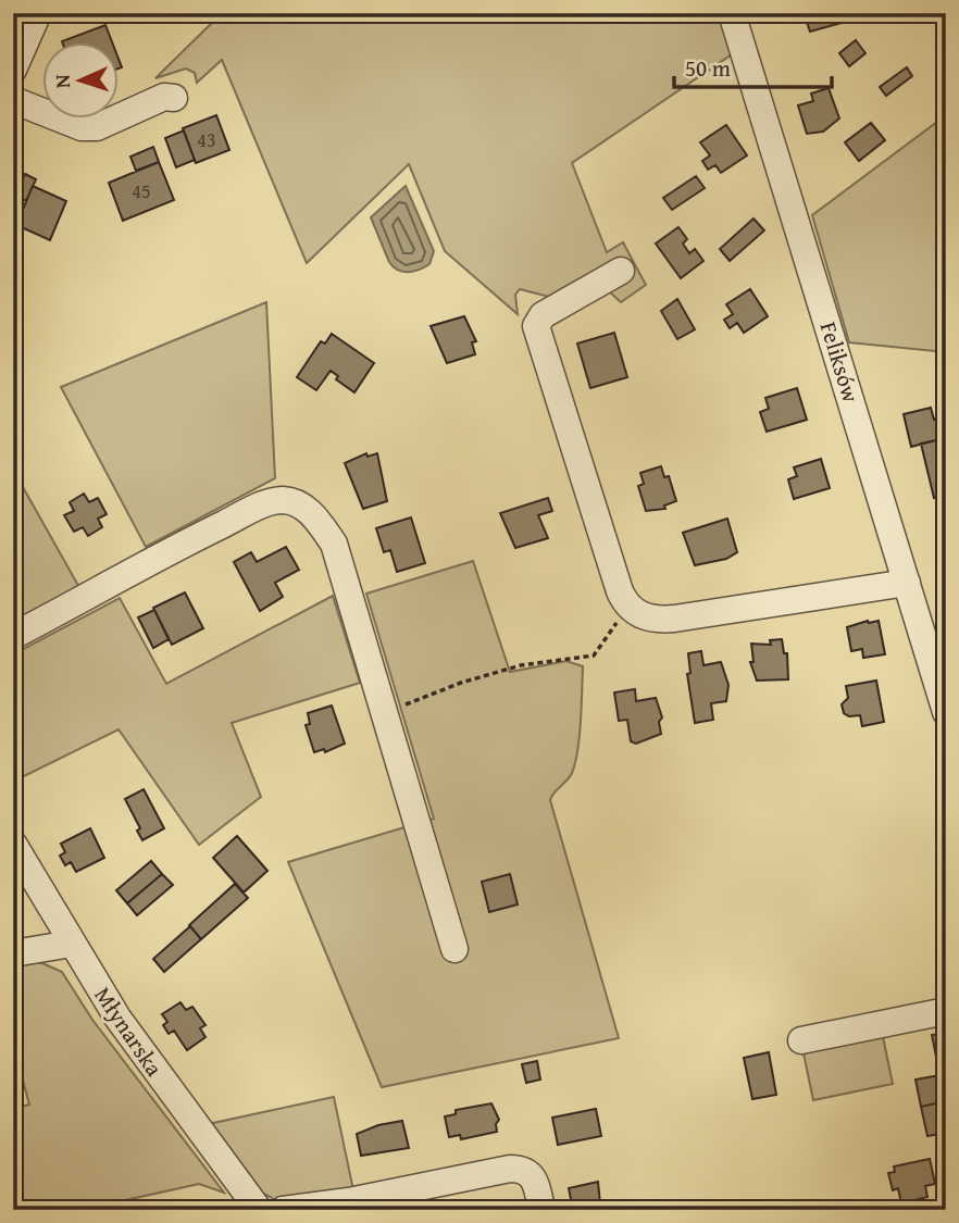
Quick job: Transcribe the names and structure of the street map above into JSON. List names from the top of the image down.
{
  "streets": {
    "street": ["Feliksów", "Młynarska"]
  },
  "house_numbers": ["43", "45"],
  "scale_bar": "50 m",
  "north": "left"
}
